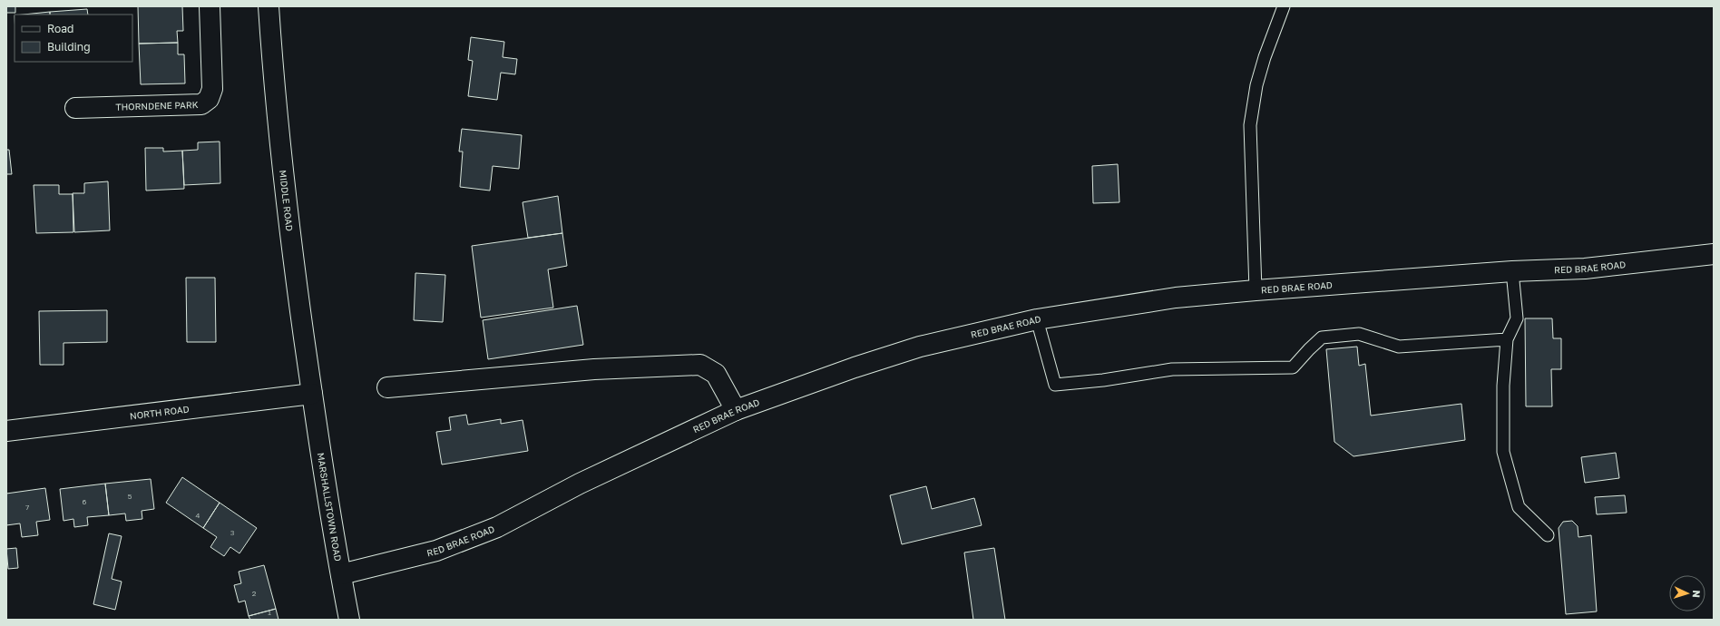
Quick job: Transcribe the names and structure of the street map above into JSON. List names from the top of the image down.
{
  "streets": {
    "street": [
      "THORNDENE PARK",
      "MIDDLE ROAD",
      "RED BRAE ROAD",
      "NORTH ROAD",
      "MARSHALLSTOWN ROAD"
    ]
  },
  "crossings": [
    ["MIDDLE ROAD", "NORTH ROAD"],
    ["MIDDLE ROAD", "MARSHALLSTOWN ROAD"],
    ["RED BRAE ROAD", "MARSHALLSTOWN ROAD"],
    ["NORTH ROAD", "MARSHALLSTOWN ROAD"]
  ],
  "house_numbers": [
    "5",
    "6",
    "7",
    "4",
    "3",
    "2",
    "1"
  ],
  "legend": ["Road", "Building"],
  "north": "right"
}
